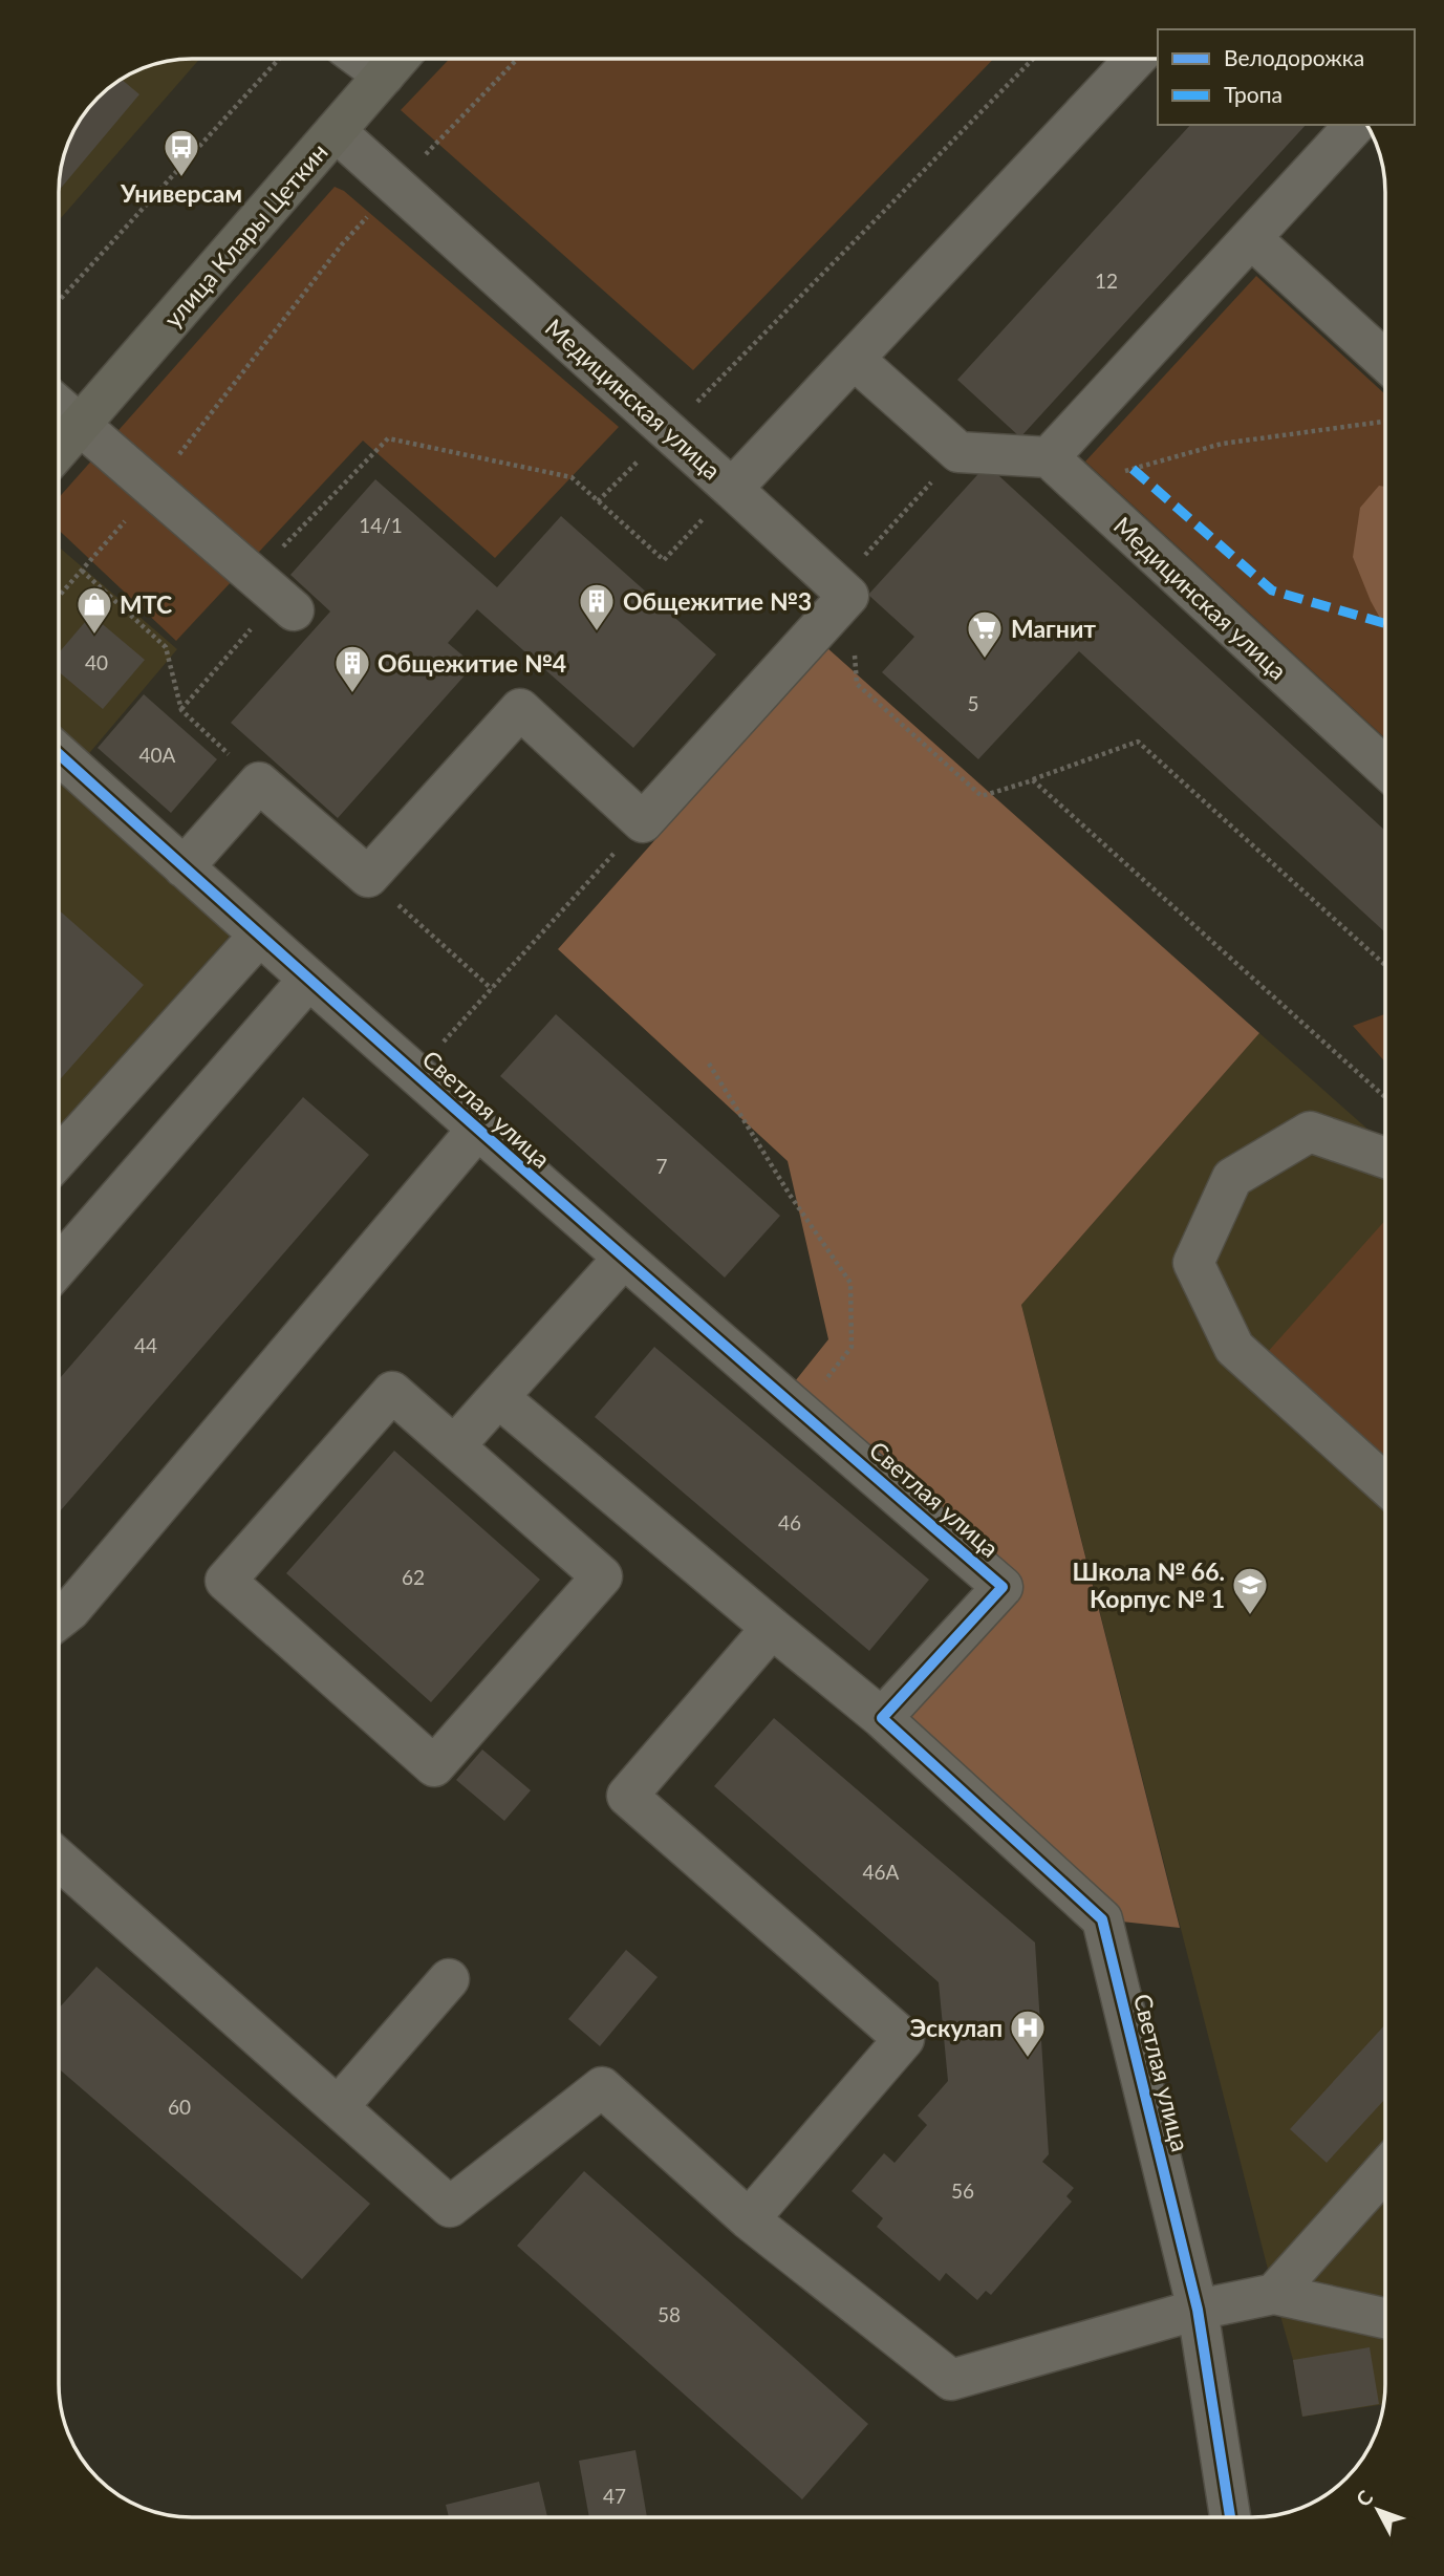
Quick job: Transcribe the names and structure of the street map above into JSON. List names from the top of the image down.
{
  "streets": {
    "main road": ["улица Клары Цеткин"],
    "street": ["Медицинская улица", "Светлая улица"]
  },
  "crossings": [
    ["улица Клары Цеткин", "Медицинская улица"]
  ],
  "places": {
    "bus stop": ["Универсам"],
    "building": ["Общежитие №3", "Общежитие №4"],
    "shop": ["МТС"],
    "supermarket": ["Магнит"],
    "school or university": ["Школа № 66. Корпус № 1"],
    "hospital": ["Эскулап"]
  },
  "house_numbers": [
    "12",
    "14/1",
    "40",
    "5",
    "40А",
    "7",
    "44",
    "46",
    "62",
    "46А",
    "60",
    "56",
    "58",
    "47"
  ],
  "legend": ["Велодорожка", "Тропа"],
  "north": "top left"
}
